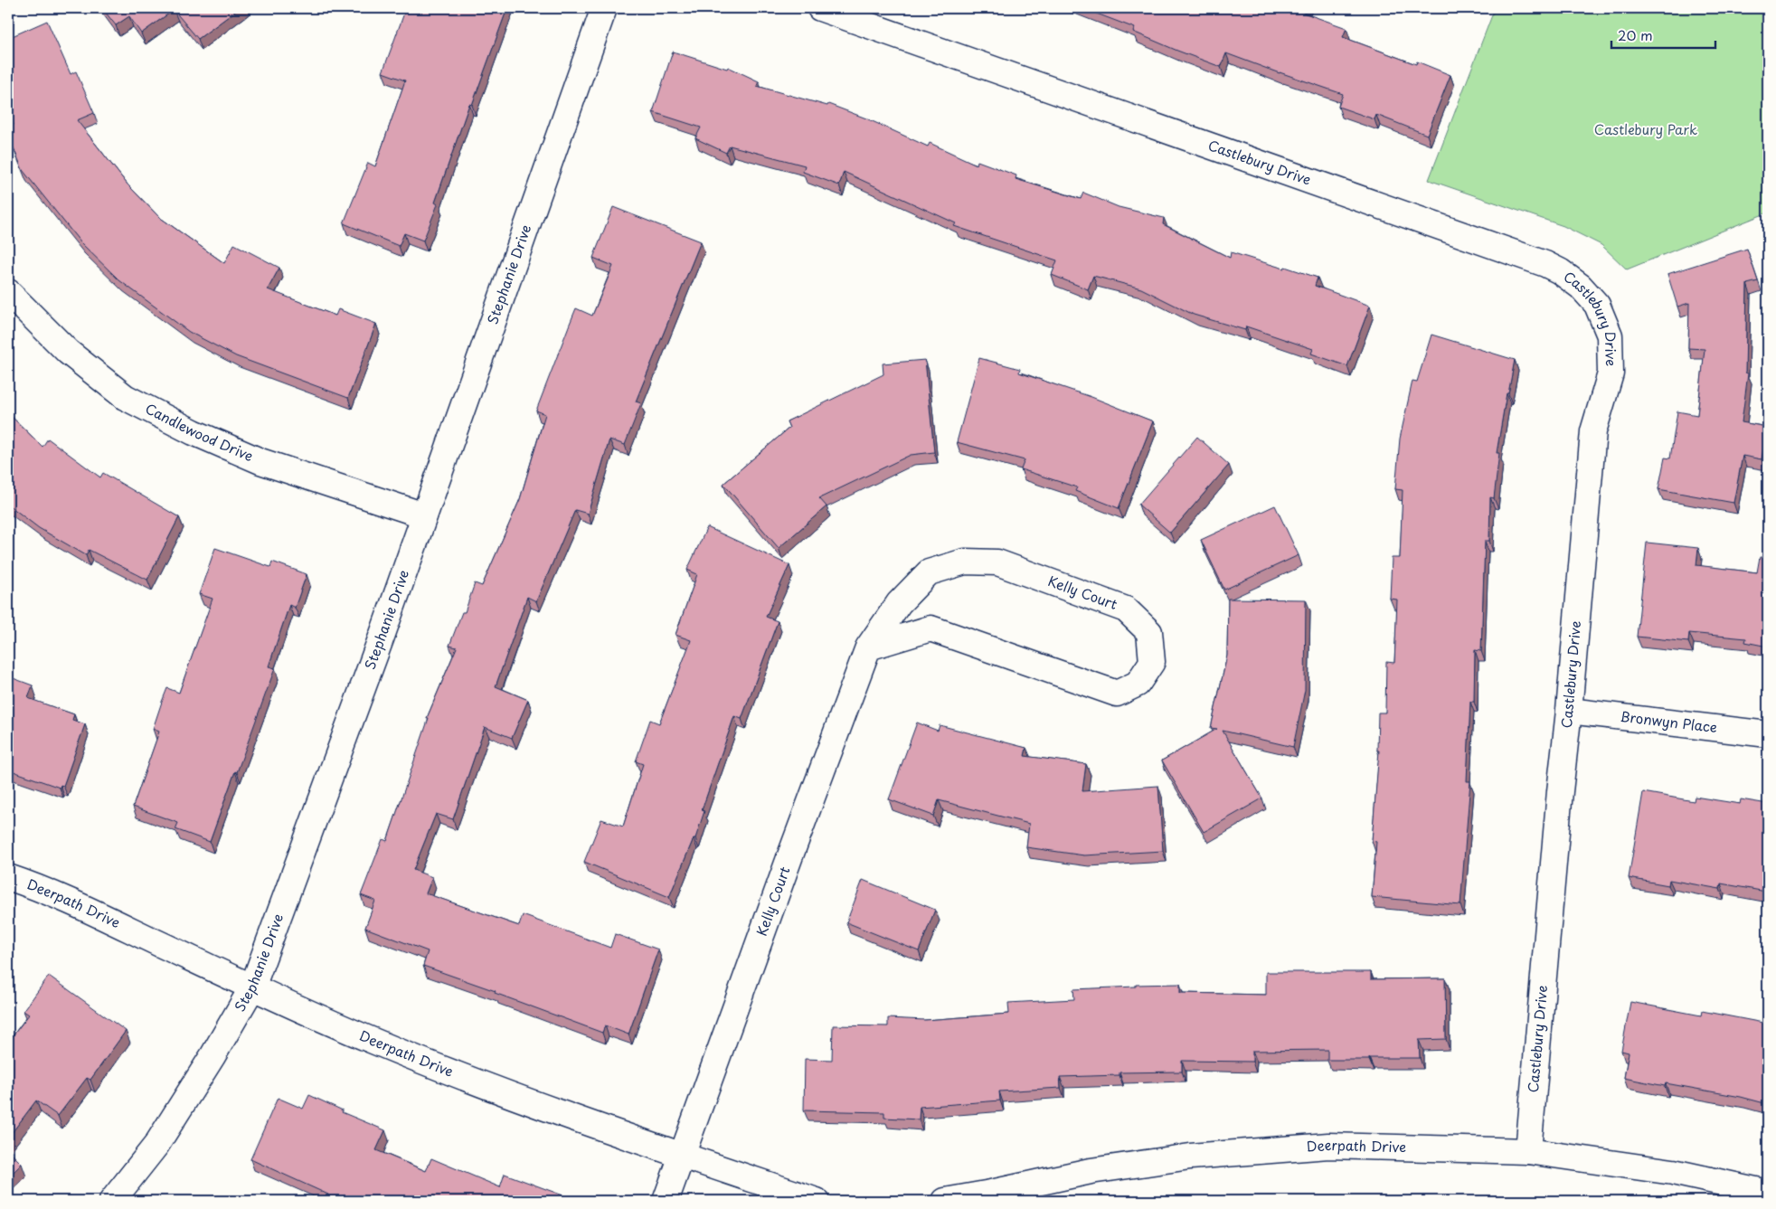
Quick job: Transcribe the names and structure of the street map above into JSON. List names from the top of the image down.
{
  "streets": {
    "street": [
      "Castlebury Drive",
      "Stephanie Drive",
      "Candlewood Drive",
      "Kelly Court",
      "Bronwyn Place",
      "Deerpath Drive"
    ]
  },
  "crossings": [
    ["Castlebury Drive", "Bronwyn Place"],
    ["Castlebury Drive", "Deerpath Drive"],
    ["Stephanie Drive", "Candlewood Drive"],
    ["Stephanie Drive", "Deerpath Drive"],
    ["Kelly Court", "Deerpath Drive"]
  ],
  "parks": ["Castlebury Park"],
  "scale_bar": "20 m"
}
